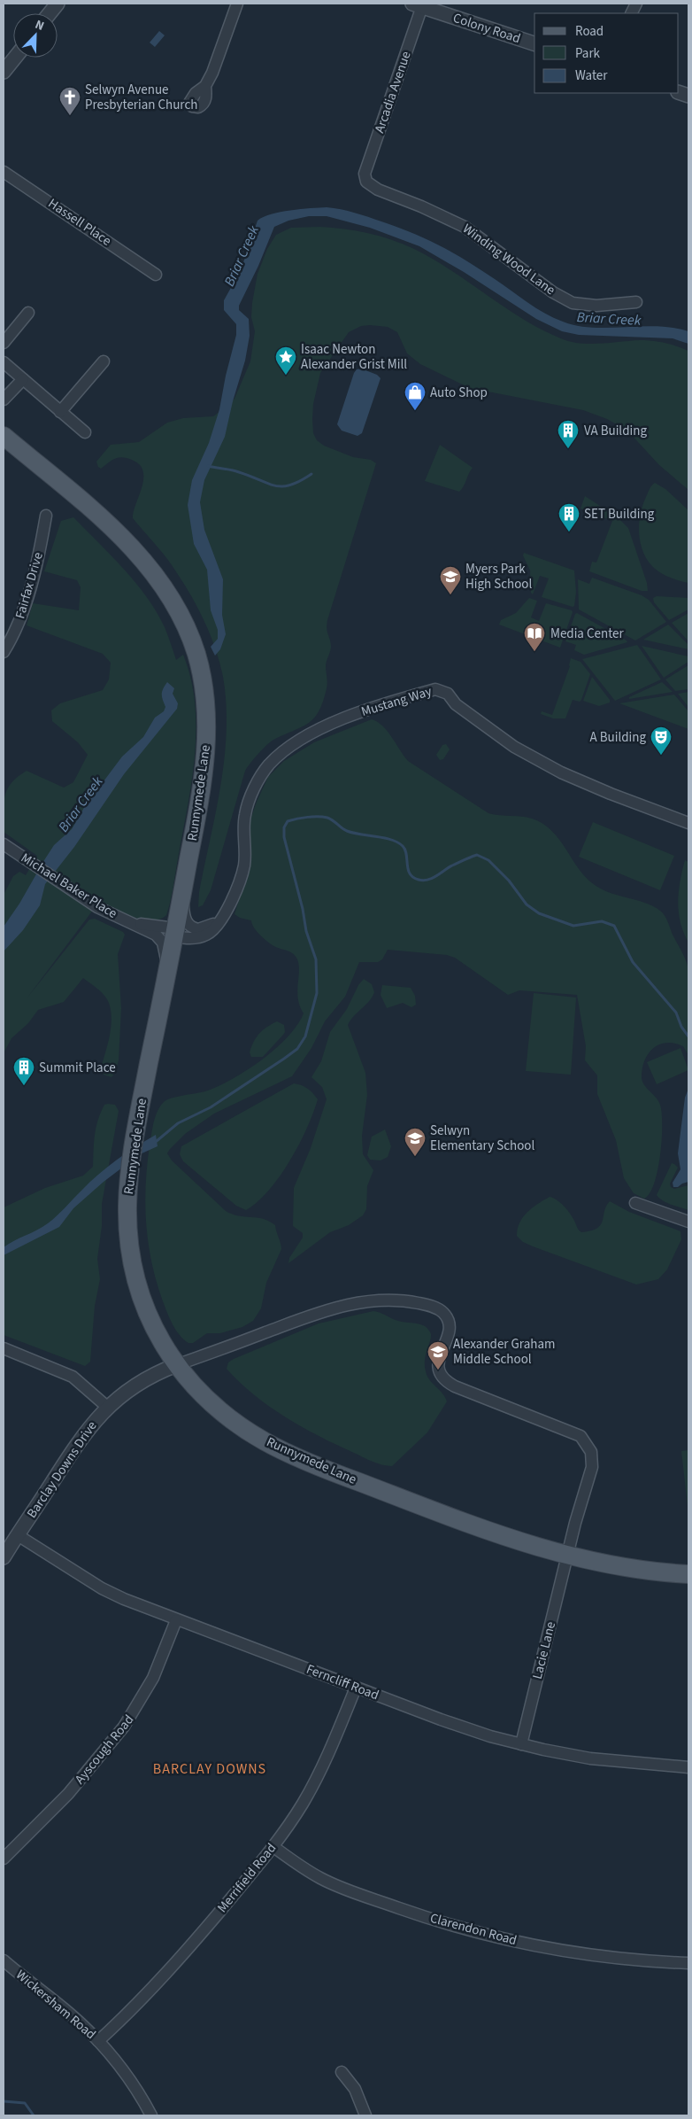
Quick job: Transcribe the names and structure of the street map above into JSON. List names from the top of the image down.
{
  "streets": {
    "main road": ["Runnymede Lane"],
    "street": [
      "Colony Road",
      "Arcadia Avenue",
      "Hassell Place",
      "Winding Wood Lane",
      "Fairfax Drive",
      "Mustang Way",
      "Michael Baker Place",
      "Barclay Downs Drive",
      "Lacie Lane",
      "Ferncliff Road",
      "Ayscough Road",
      "Merrifield Road",
      "Clarendon Road",
      "Wickersham Road"
    ]
  },
  "crossings": [
    ["Colony Road", "Arcadia Avenue"],
    ["Arcadia Avenue", "Winding Wood Lane"],
    ["Mustang Way", "Runnymede Lane"],
    ["Mustang Way", "Michael Baker Place"],
    ["Runnymede Lane", "Barclay Downs Drive"],
    ["Runnymede Lane", "Lacie Lane"],
    ["Barclay Downs Drive", "Lacie Lane"],
    ["Barclay Downs Drive", "Ferncliff Road"],
    ["Lacie Lane", "Ferncliff Road"],
    ["Ferncliff Road", "Ayscough Road"],
    ["Ferncliff Road", "Merrifield Road"],
    ["Merrifield Road", "Clarendon Road"],
    ["Merrifield Road", "Wickersham Road"]
  ],
  "districts": ["BARCLAY DOWNS"],
  "water": ["Briar Creek"],
  "places": {
    "church": ["Selwyn Avenue Presbyterian Church"],
    "place": ["Isaac Newton Alexander Grist Mill"],
    "shop": ["Auto Shop"],
    "building": ["VA Building", "SET Building", "Summit Place"],
    "school or university": ["Myers Park High School", "Selwyn Elementary School", "Alexander Graham Middle School"],
    "library": ["Media Center"],
    "theatre": ["A Building"]
  },
  "legend": ["Road", "Park", "Water"],
  "north": "top right"
}
